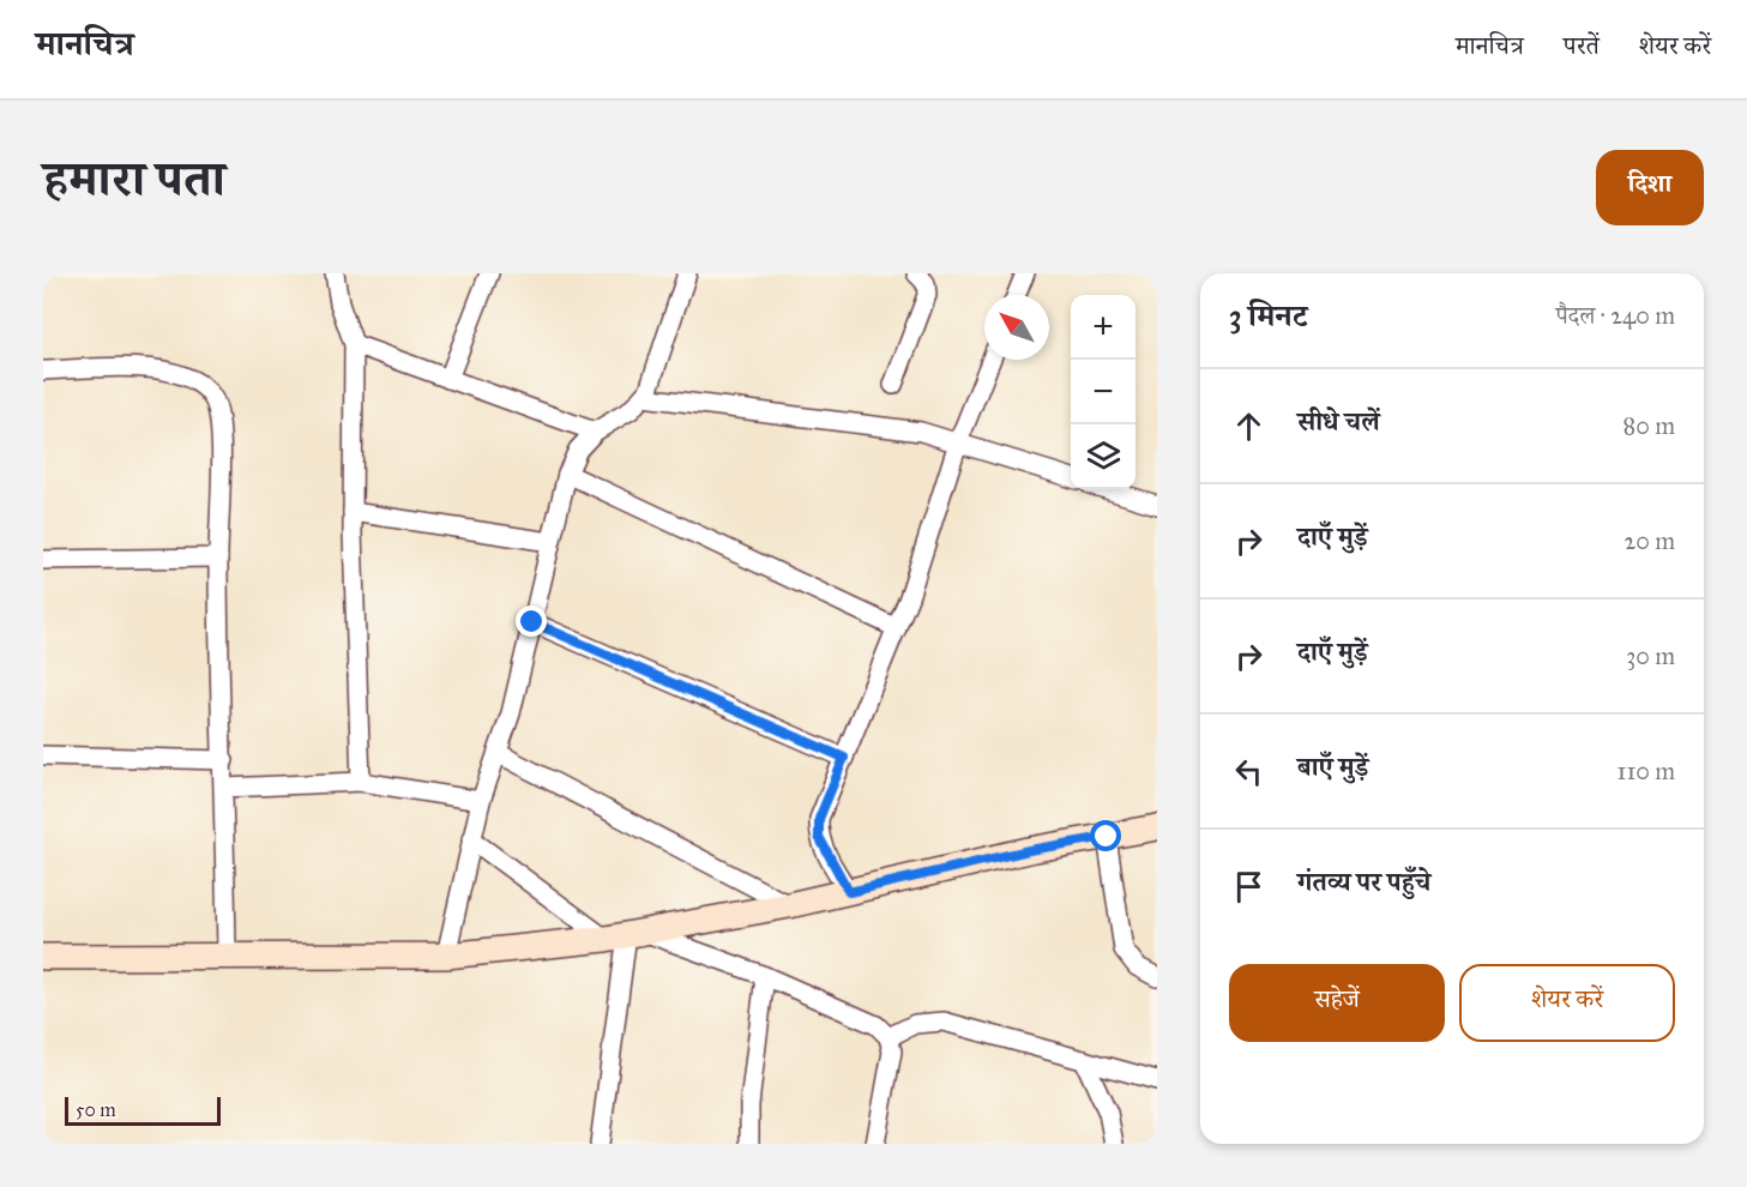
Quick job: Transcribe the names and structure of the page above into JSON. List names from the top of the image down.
{
  "scale_bar": "50 m",
  "north": "top left",
  "page": {
    "header": "मानचित्र",
    "nav": ["मानचित्र", "परतें", "शेयर करें"],
    "title": "हमारा पता",
    "buttons": [
      "दिशा",
      ["सहेजें", "शेयर करें"]
    ],
    "heading": ["3 मिनट", "पैदल · 240 m"],
    "map_buttons": ["+", "−"],
    "list": [
      ["सीधे चलें", "80 m"],
      ["दाएँ मुड़ें", "20 m"],
      ["दाएँ मुड़ें", "30 m"],
      ["बाएँ मुड़ें", "110 m"],
      "गंतव्य पर पहुँचे"
    ],
    "scale": "50 m"
  }
}
